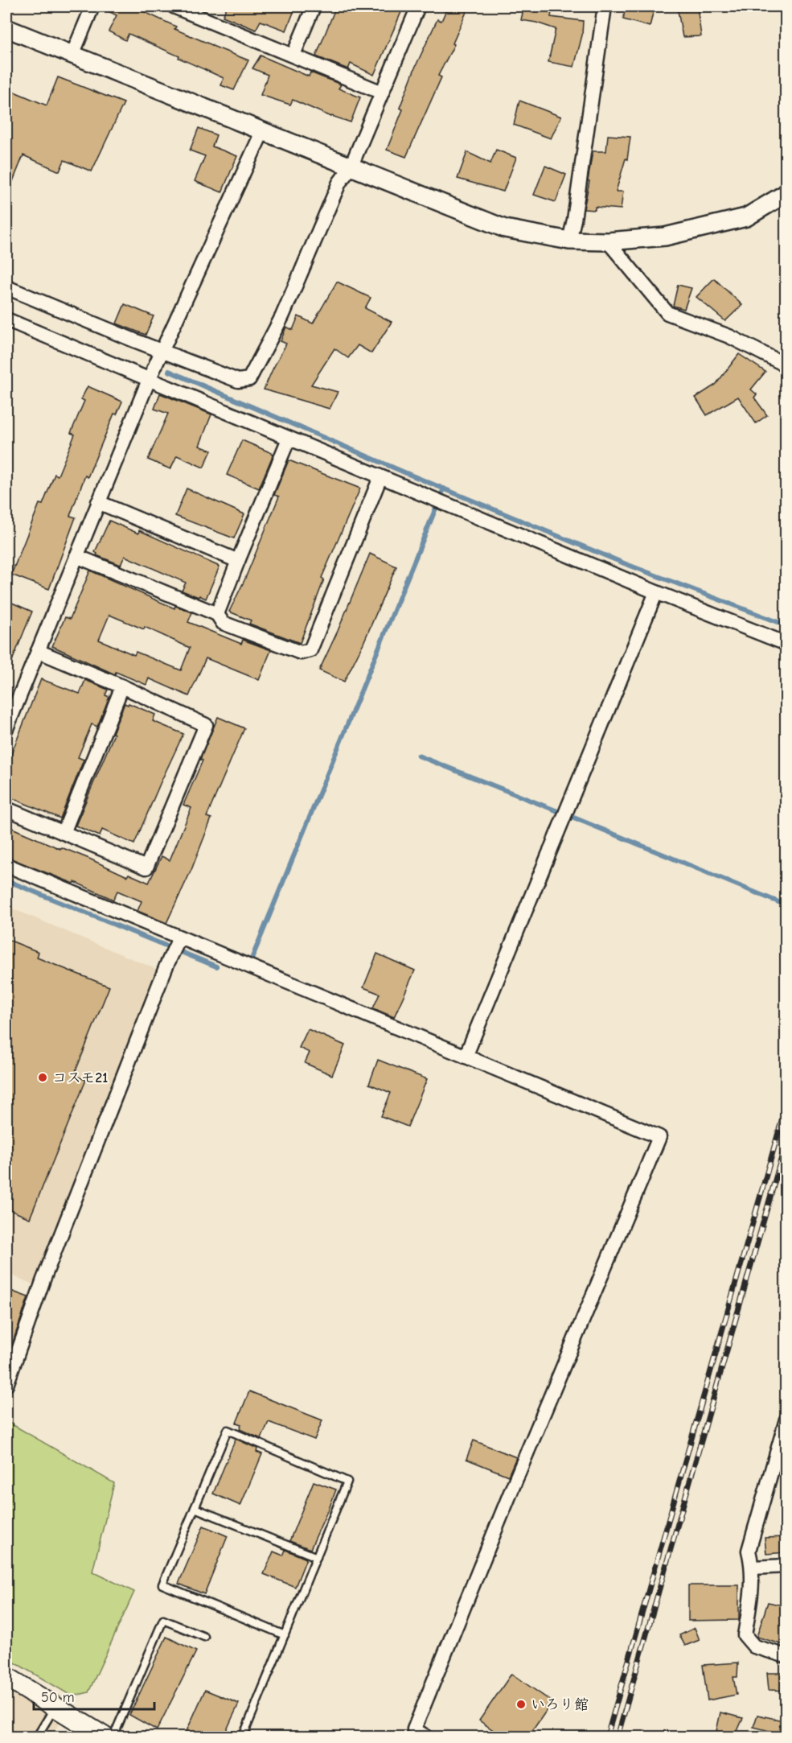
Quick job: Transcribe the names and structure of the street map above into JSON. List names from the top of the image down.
{
  "places": ["コスモ21", "いろり館"],
  "scale_bar": "50 m"
}
